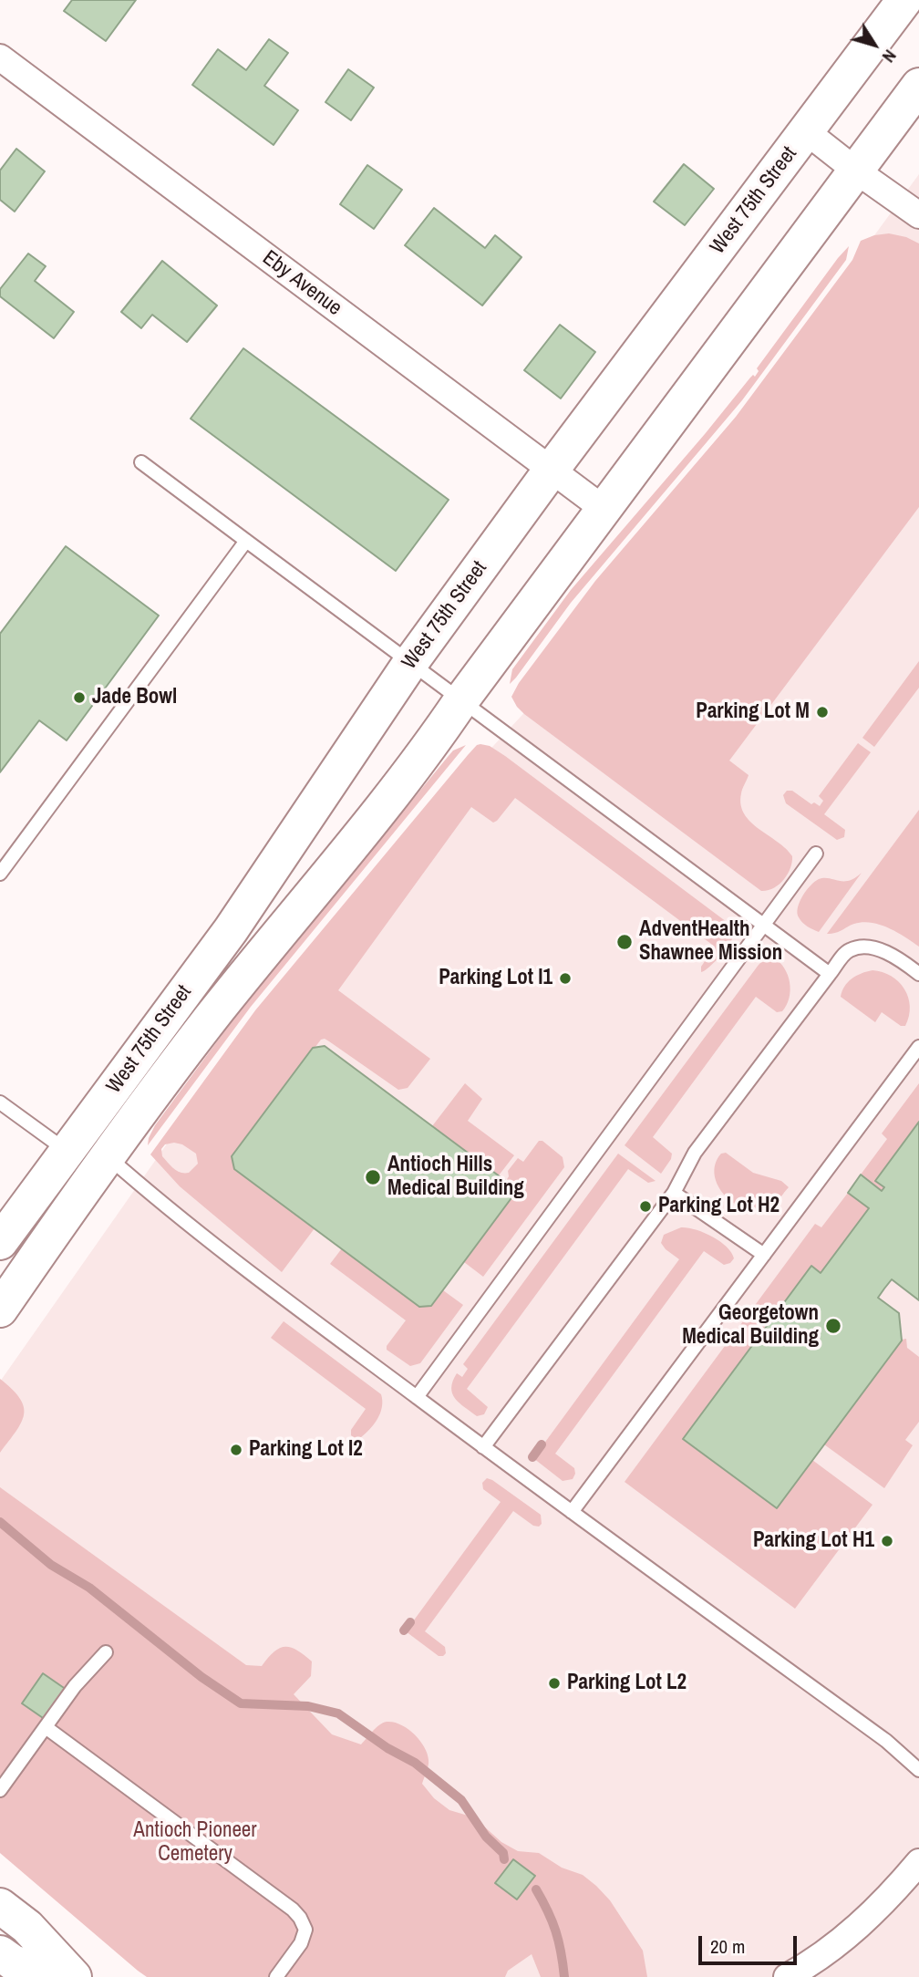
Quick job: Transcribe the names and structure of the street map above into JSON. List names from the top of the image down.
{
  "streets": {
    "main road": ["West 75th Street"],
    "street": ["Eby Avenue"]
  },
  "crossings": [
    ["West 75th Street", "Eby Avenue"]
  ],
  "parks": ["Antioch Pioneer Cemetery"],
  "places": [
    "Jade Bowl",
    "Parking Lot M",
    "AdventHealth Shawnee Mission",
    "Parking Lot I1",
    "Antioch Hills Medical Building",
    "Parking Lot H2",
    "Georgetown Medical Building",
    "Parking Lot I2",
    "Parking Lot H1",
    "Parking Lot L2"
  ],
  "scale_bar": "20 m",
  "north": "bottom right"
}
